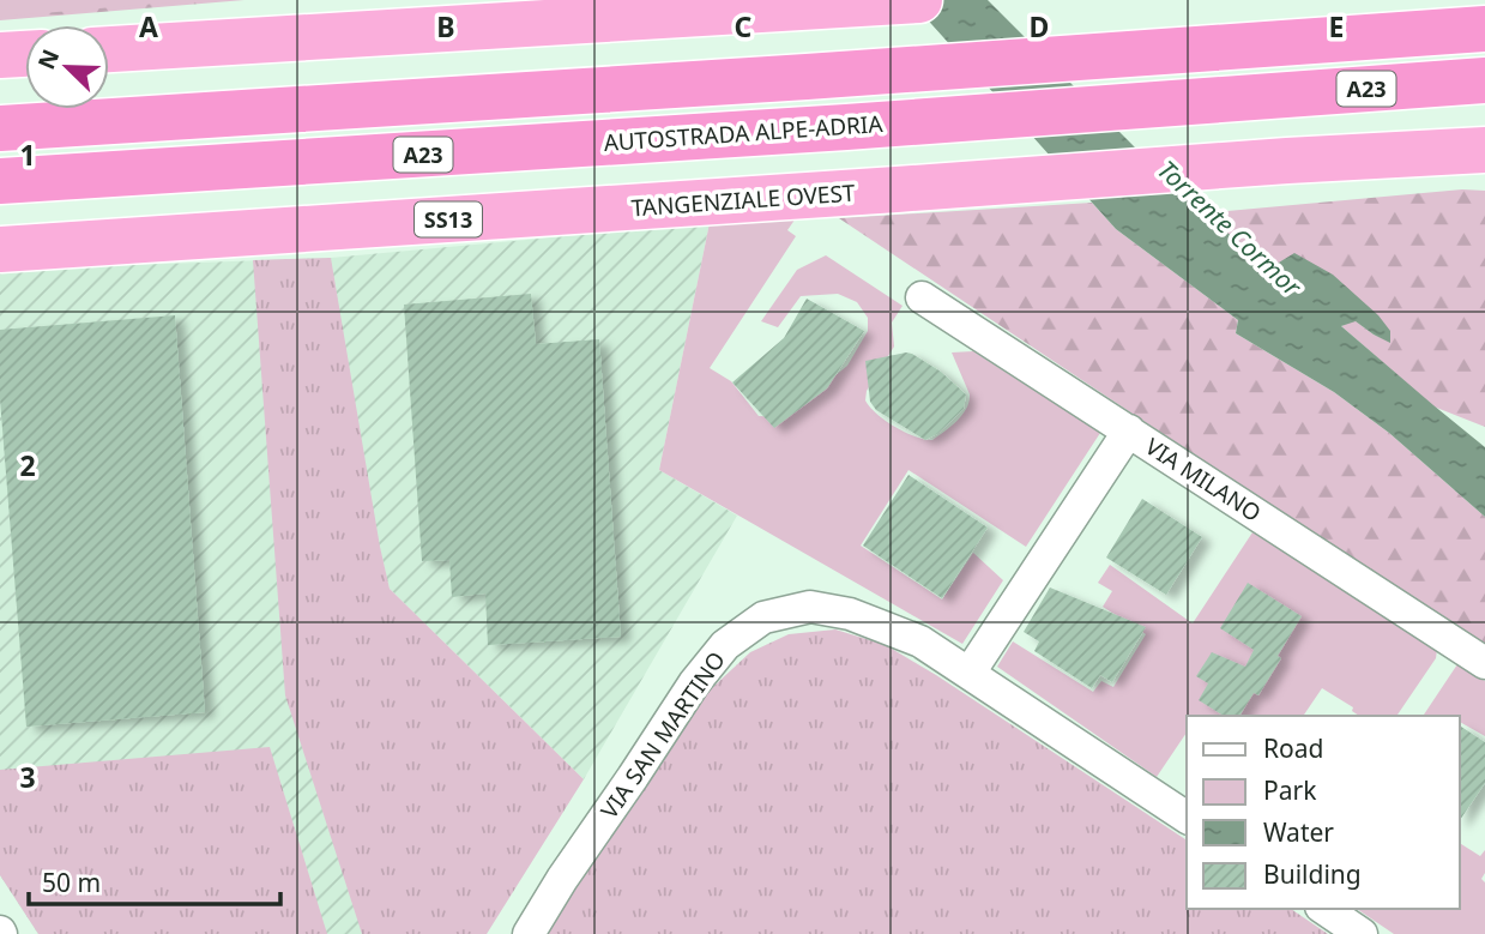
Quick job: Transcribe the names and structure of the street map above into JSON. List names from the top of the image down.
{
  "streets": {
    "highway": [
      "A23",
      "AUTOSTRADA ALPE-ADRIA",
      "TANGENZIALE OVEST",
      "SS13"
    ],
    "street": ["VIA MILANO", "VIA SAN MARTINO"]
  },
  "crossings": [
    ["TANGENZIALE OVEST", "SS13"]
  ],
  "water": ["Torrente Cormor"],
  "legend": [
    "Road",
    "Park",
    "Water",
    "Building"
  ],
  "scale_bar": "50 m",
  "north": "top left",
  "grid": {
    "columns": [
      "A",
      "B",
      "C",
      "D",
      "E"
    ],
    "rows": ["1", "2", "3"]
  }
}
